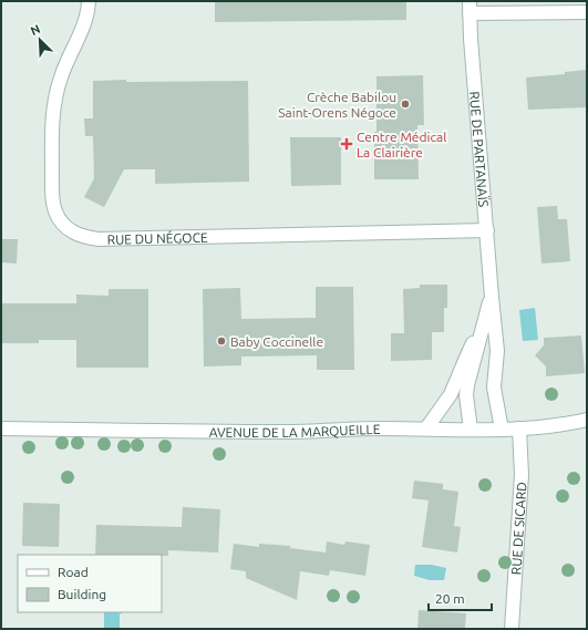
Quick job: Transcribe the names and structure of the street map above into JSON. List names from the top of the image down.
{
  "streets": {
    "street": [
      "RUE DE PARTANAÏS",
      "RUE DU NÉGOCE",
      "AVENUE DE LA MARQUEILLE",
      "RUE DE SICARD"
    ]
  },
  "crossings": [
    ["RUE DE PARTANAÏS", "RUE DU NÉGOCE"],
    ["RUE DE PARTANAÏS", "AVENUE DE LA MARQUEILLE"],
    ["AVENUE DE LA MARQUEILLE", "RUE DE SICARD"]
  ],
  "places": {
    "other": ["Crèche Babilou Saint-Orens Négoce", "Baby Coccinelle"],
    "health": ["Centre Médical La Clairière"]
  },
  "legend": ["Road", "Building"],
  "scale_bar": "20 m",
  "north": "top left"
}
